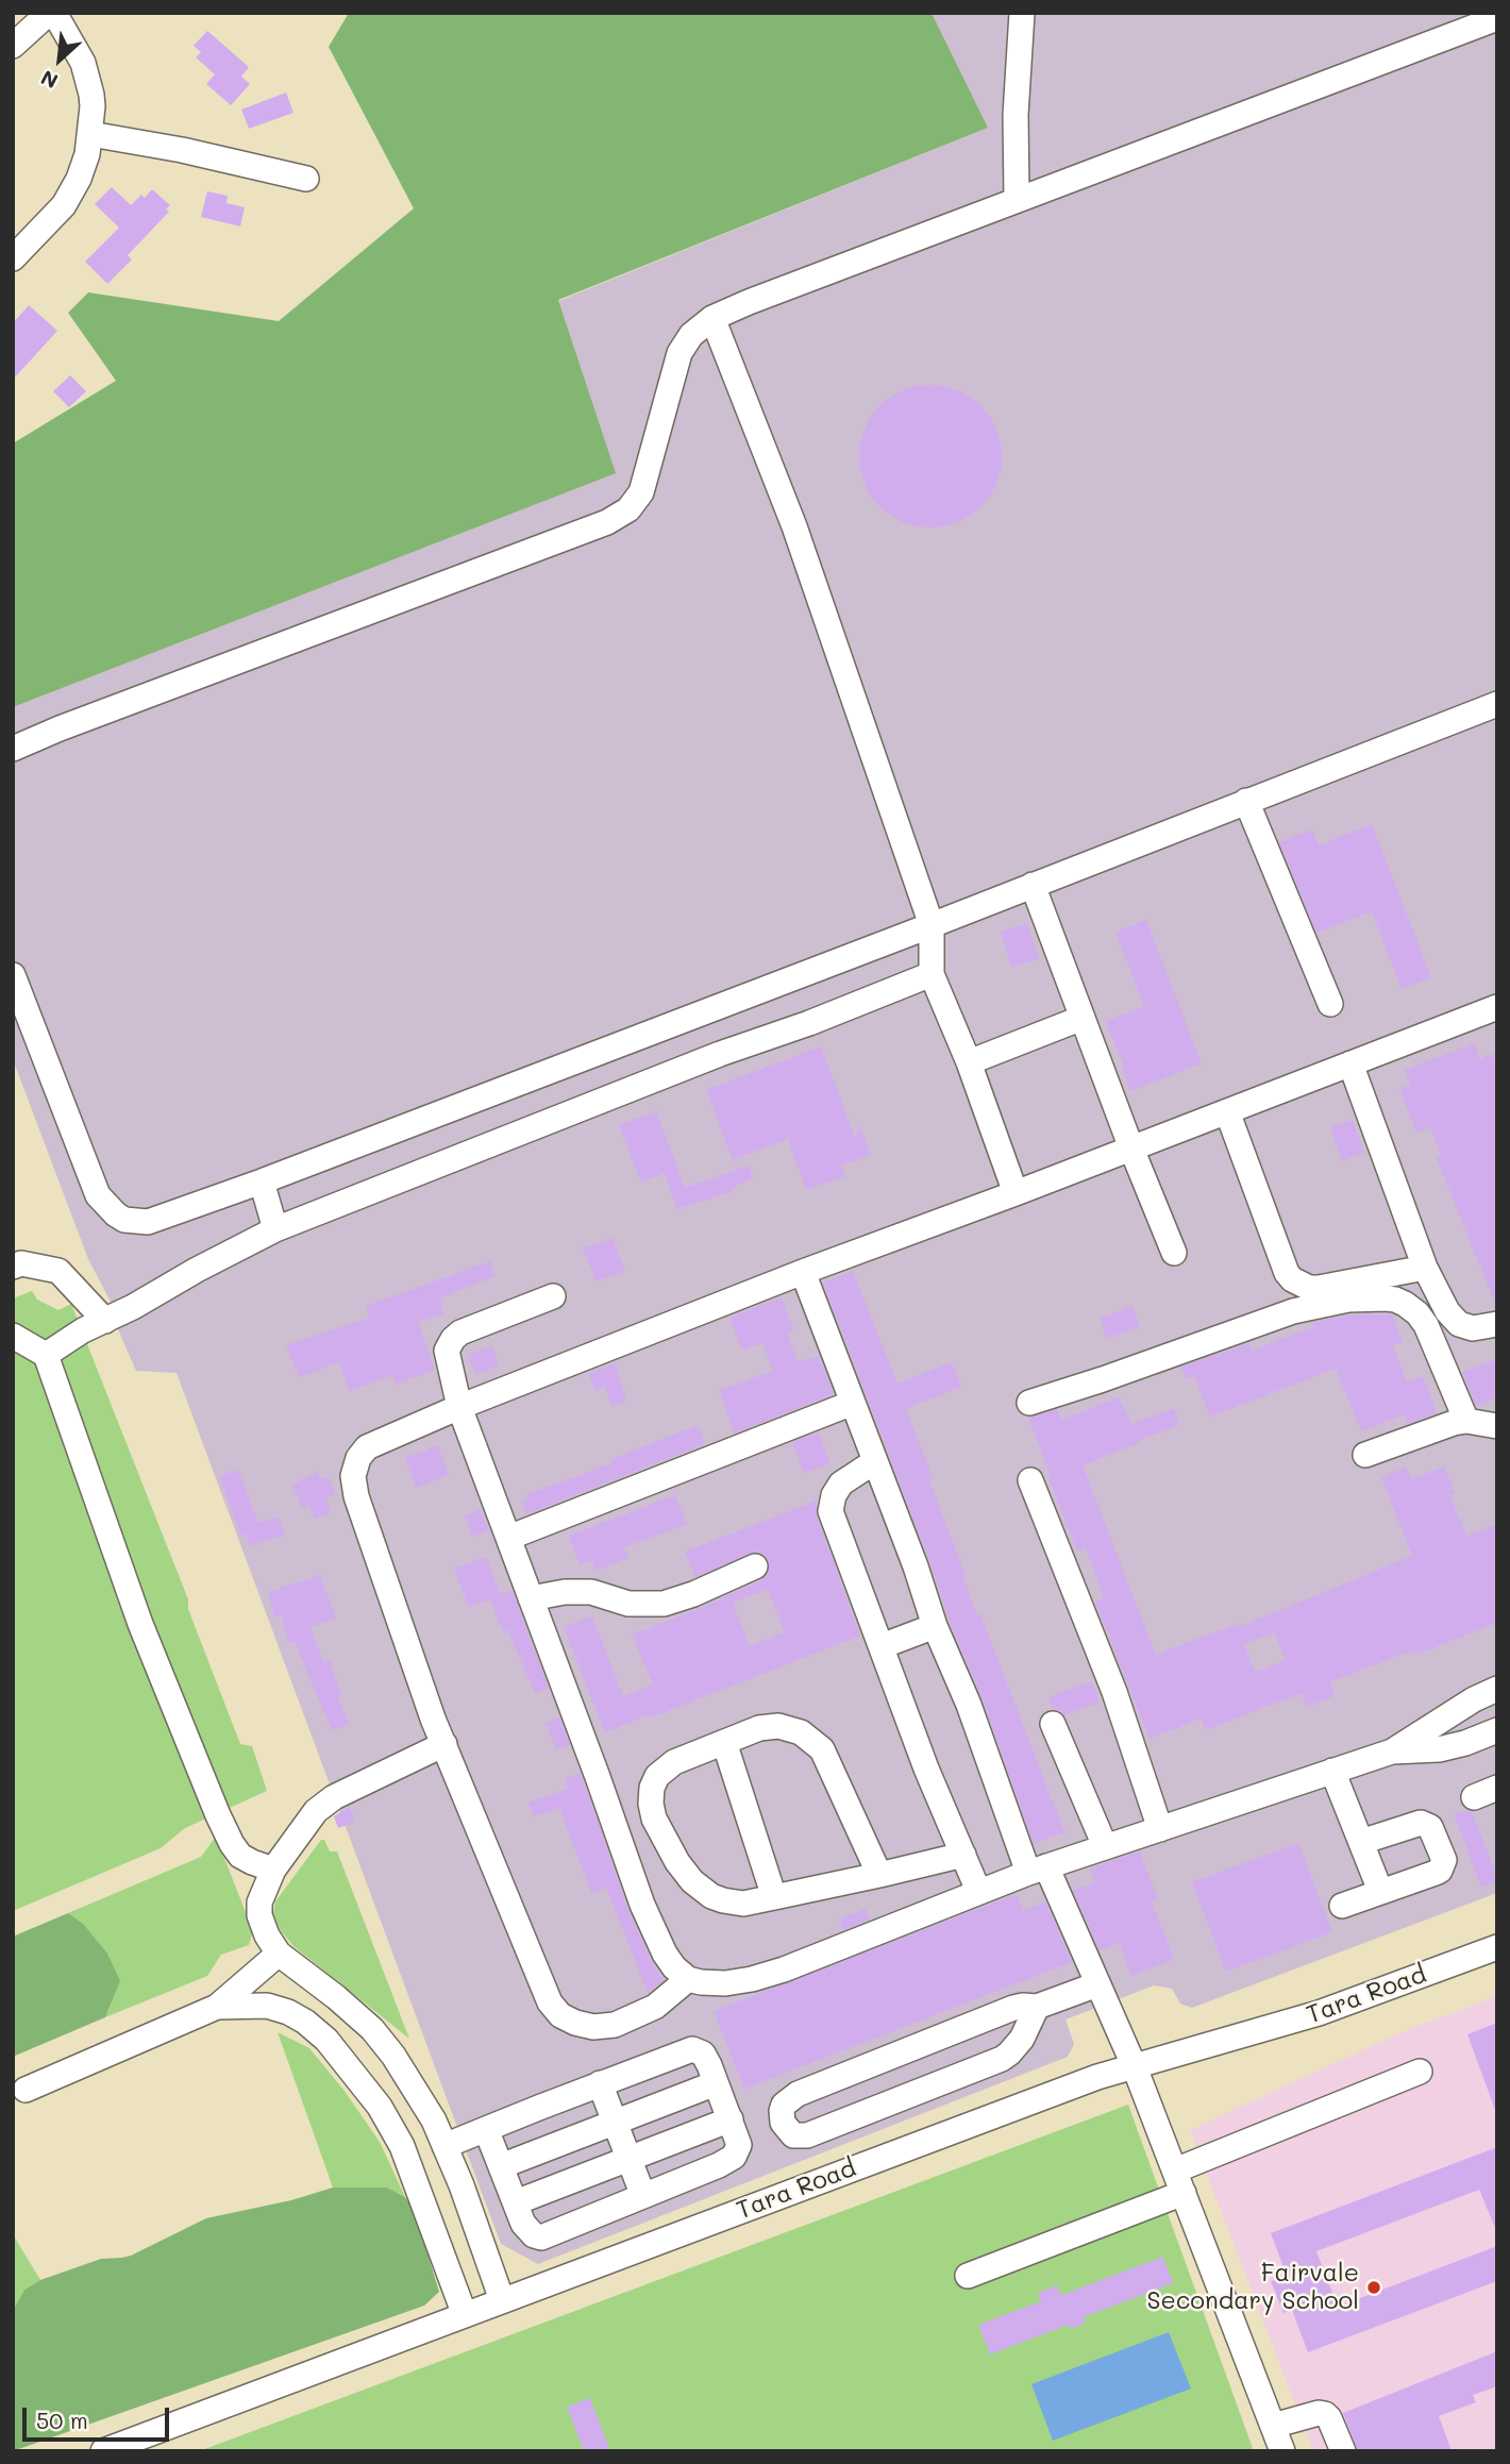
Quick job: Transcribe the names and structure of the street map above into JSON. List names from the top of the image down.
{
  "streets": {
    "street": ["Tara Road"]
  },
  "places": ["Fairvale Secondary School"],
  "scale_bar": "50 m",
  "north": "bottom left"
}
